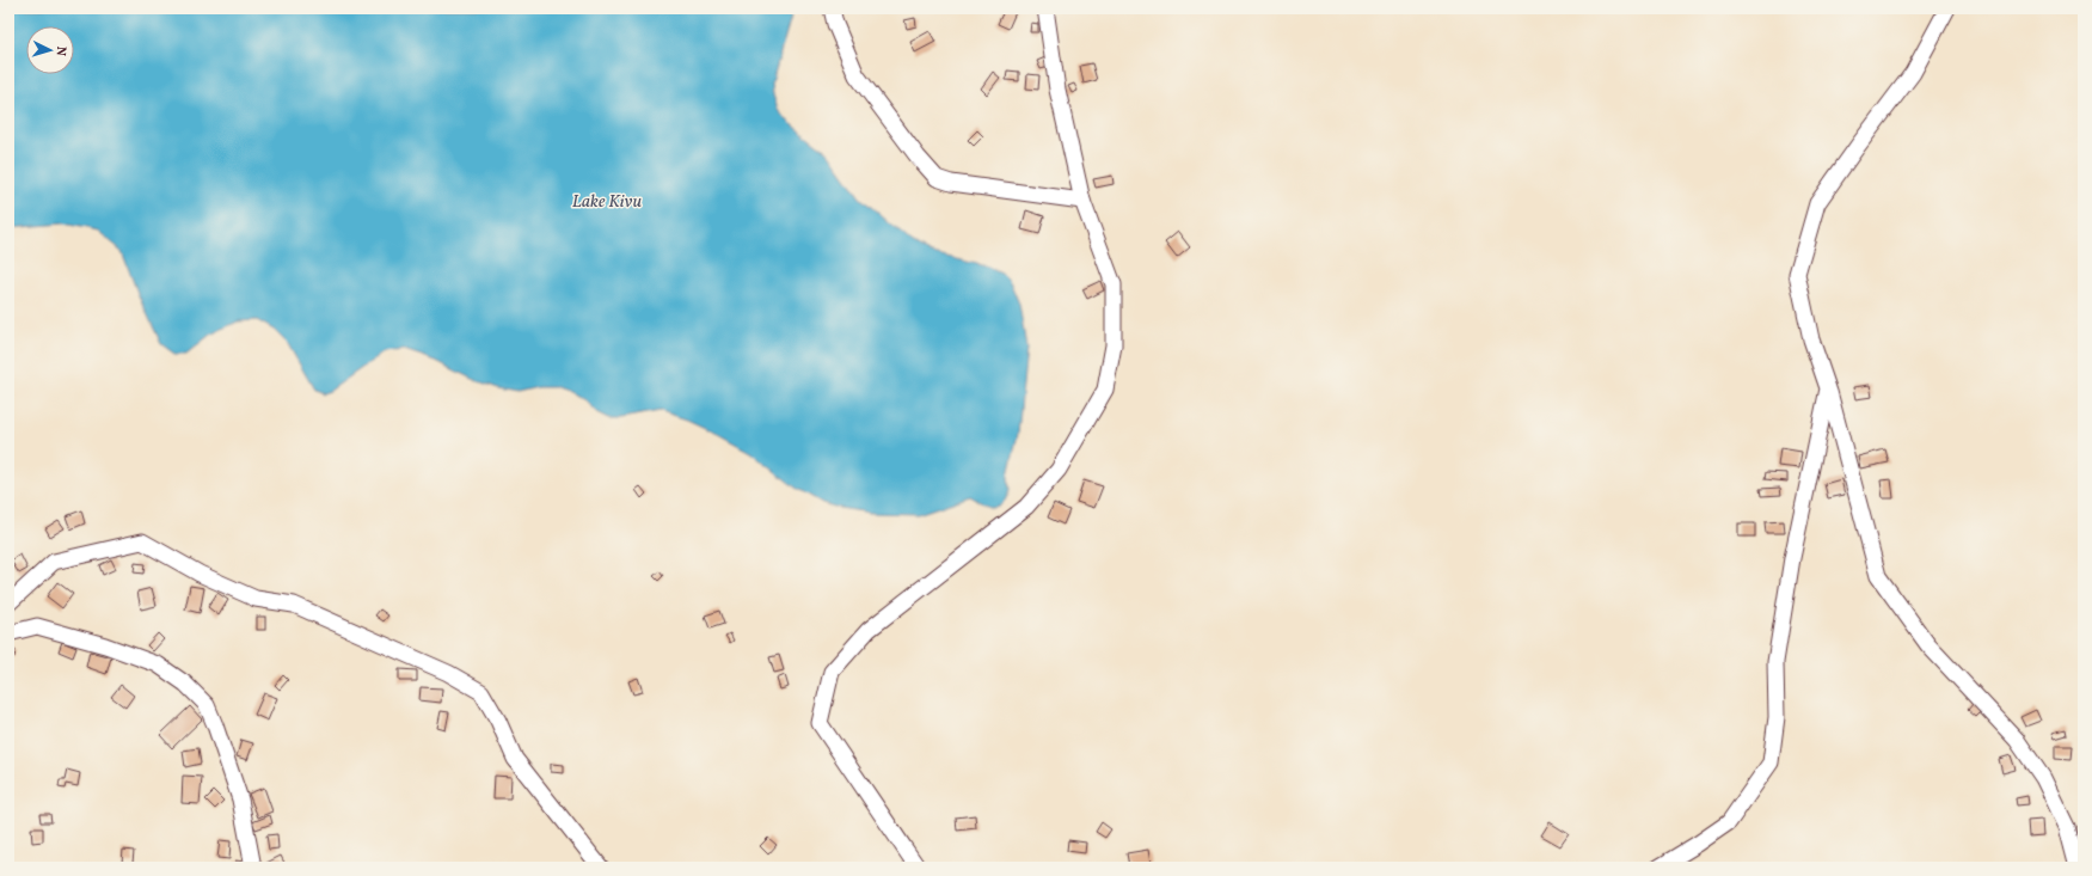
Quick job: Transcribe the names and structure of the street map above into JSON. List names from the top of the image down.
{
  "water": ["Lake Kivu"],
  "north": "right"
}
